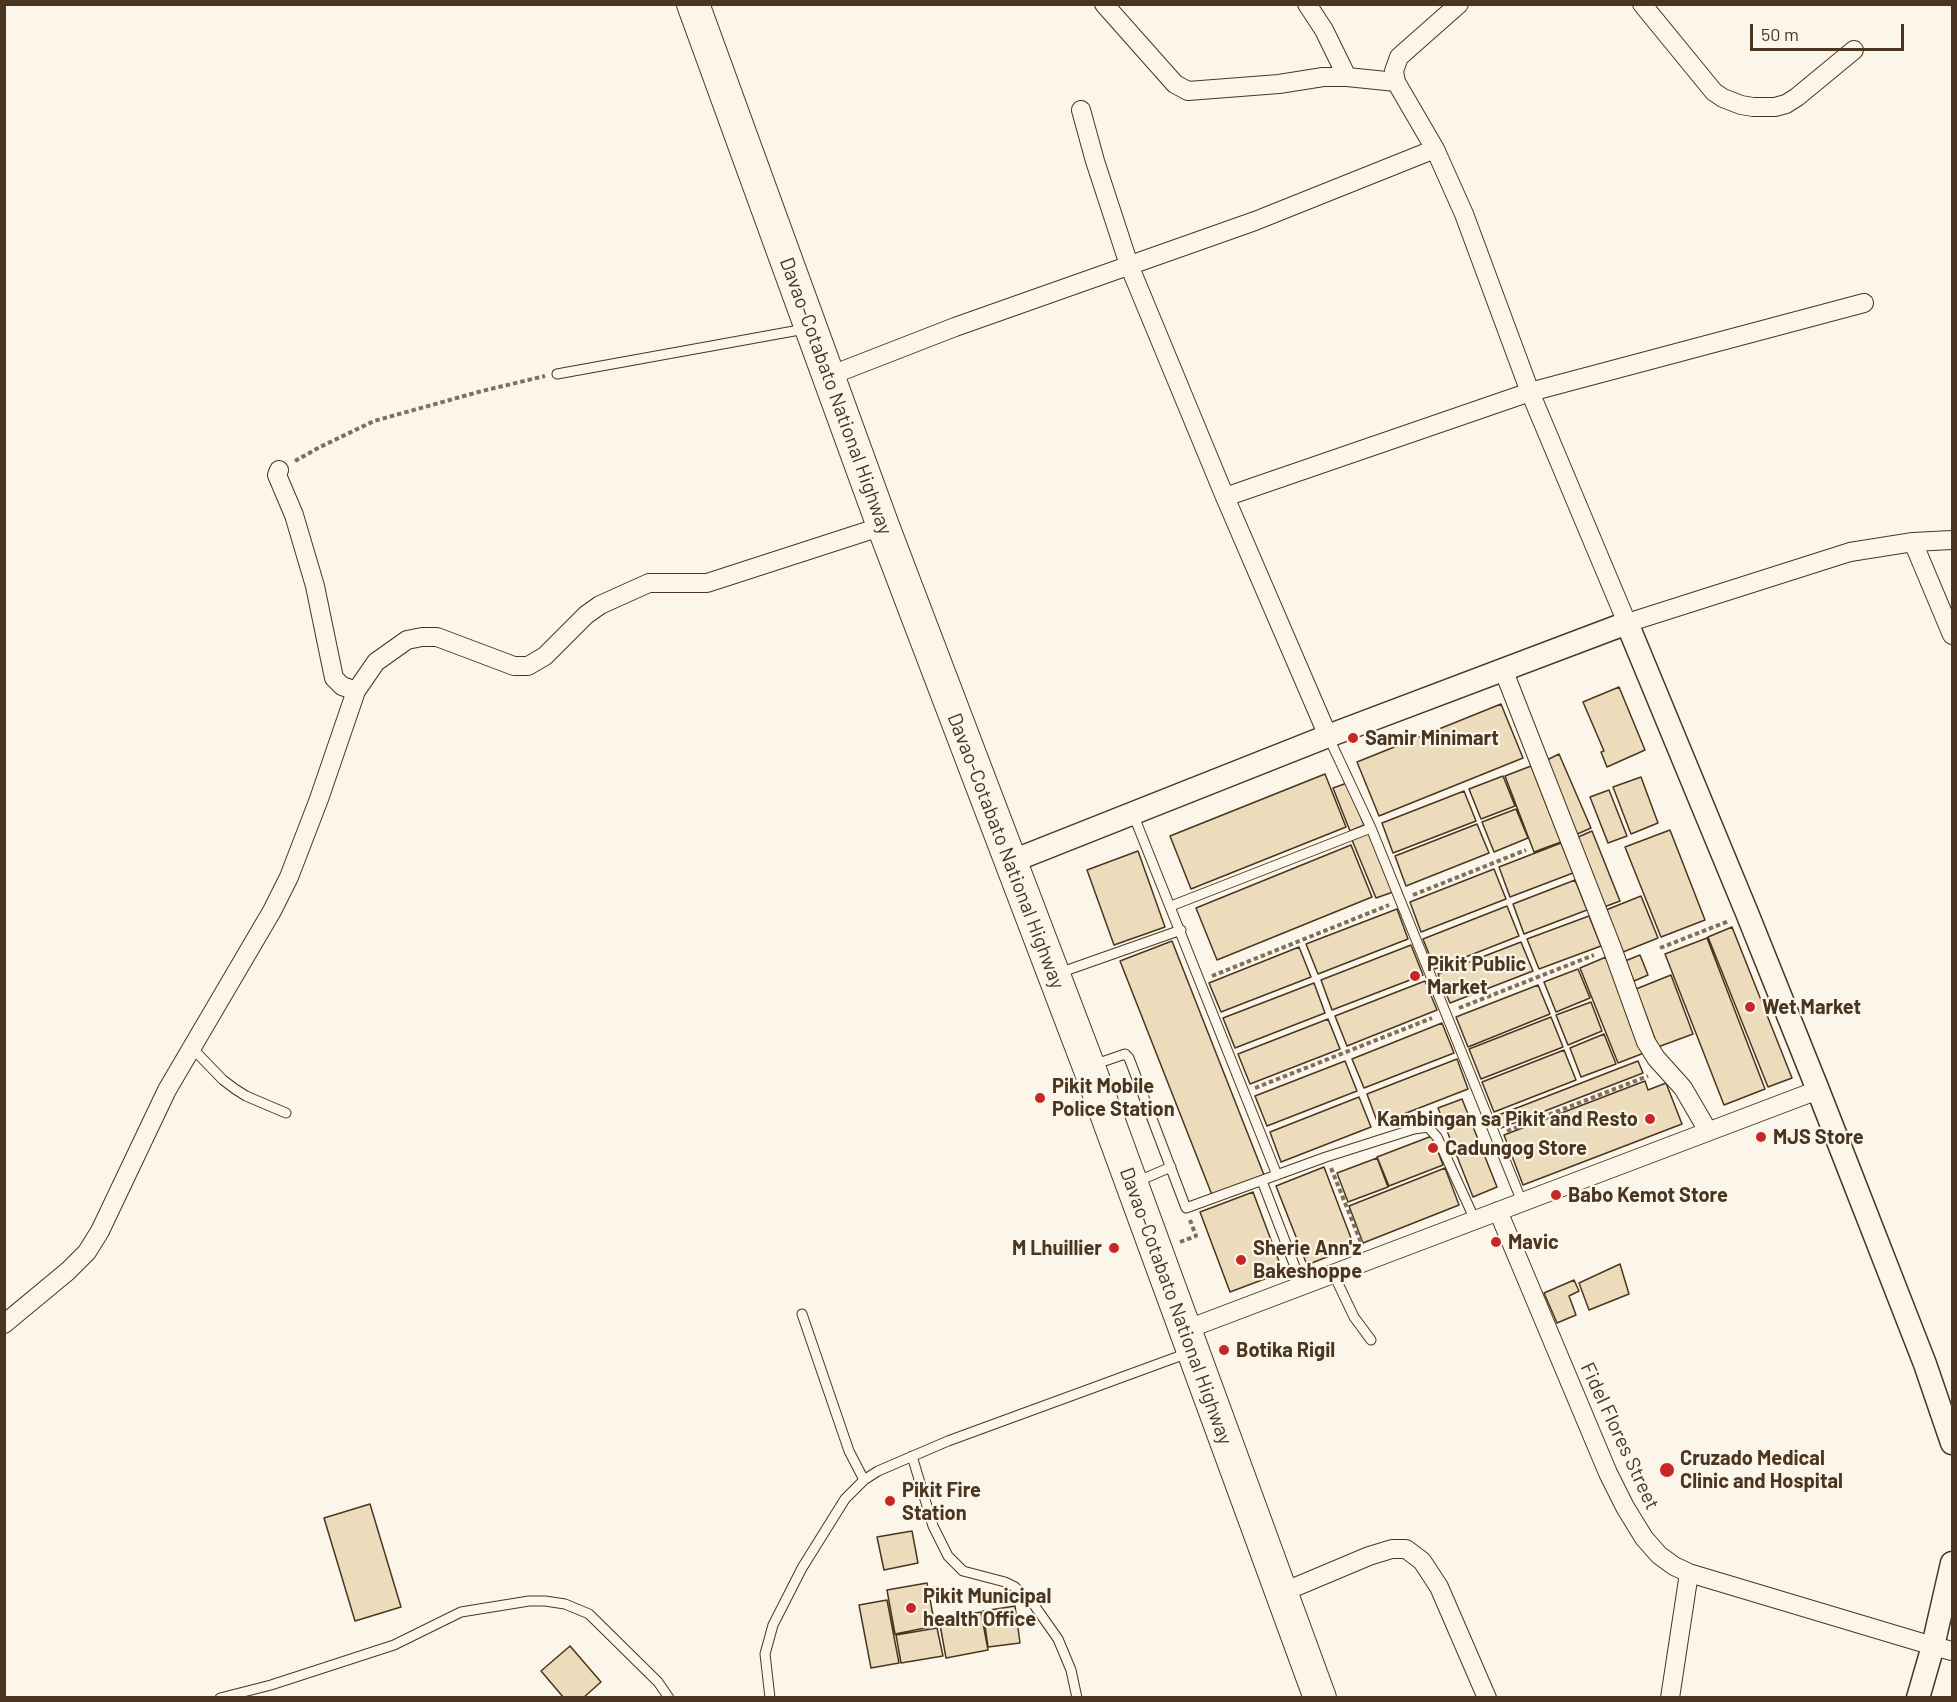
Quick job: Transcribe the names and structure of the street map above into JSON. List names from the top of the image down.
{
  "streets": {
    "highway": ["Davao-Cotabato National Highway"],
    "street": ["Fidel Flores Street"]
  },
  "places": [
    "Samir Minimart",
    "Pikit Public Market",
    "Wet Market",
    "Pikit Mobile Police Station",
    "Kambingan sa Pikit and Resto",
    "MJS Store",
    "Cadungog Store",
    "Babo Kemot Store",
    "Mavic",
    "M Lhuillier",
    "Sherie Ann'z Bakeshoppe",
    "Botika Rigil",
    "Cruzado Medical Clinic and Hospital",
    "Pikit Fire Station",
    "Pikit Municipal health Office"
  ],
  "scale_bar": "50 m"
}
